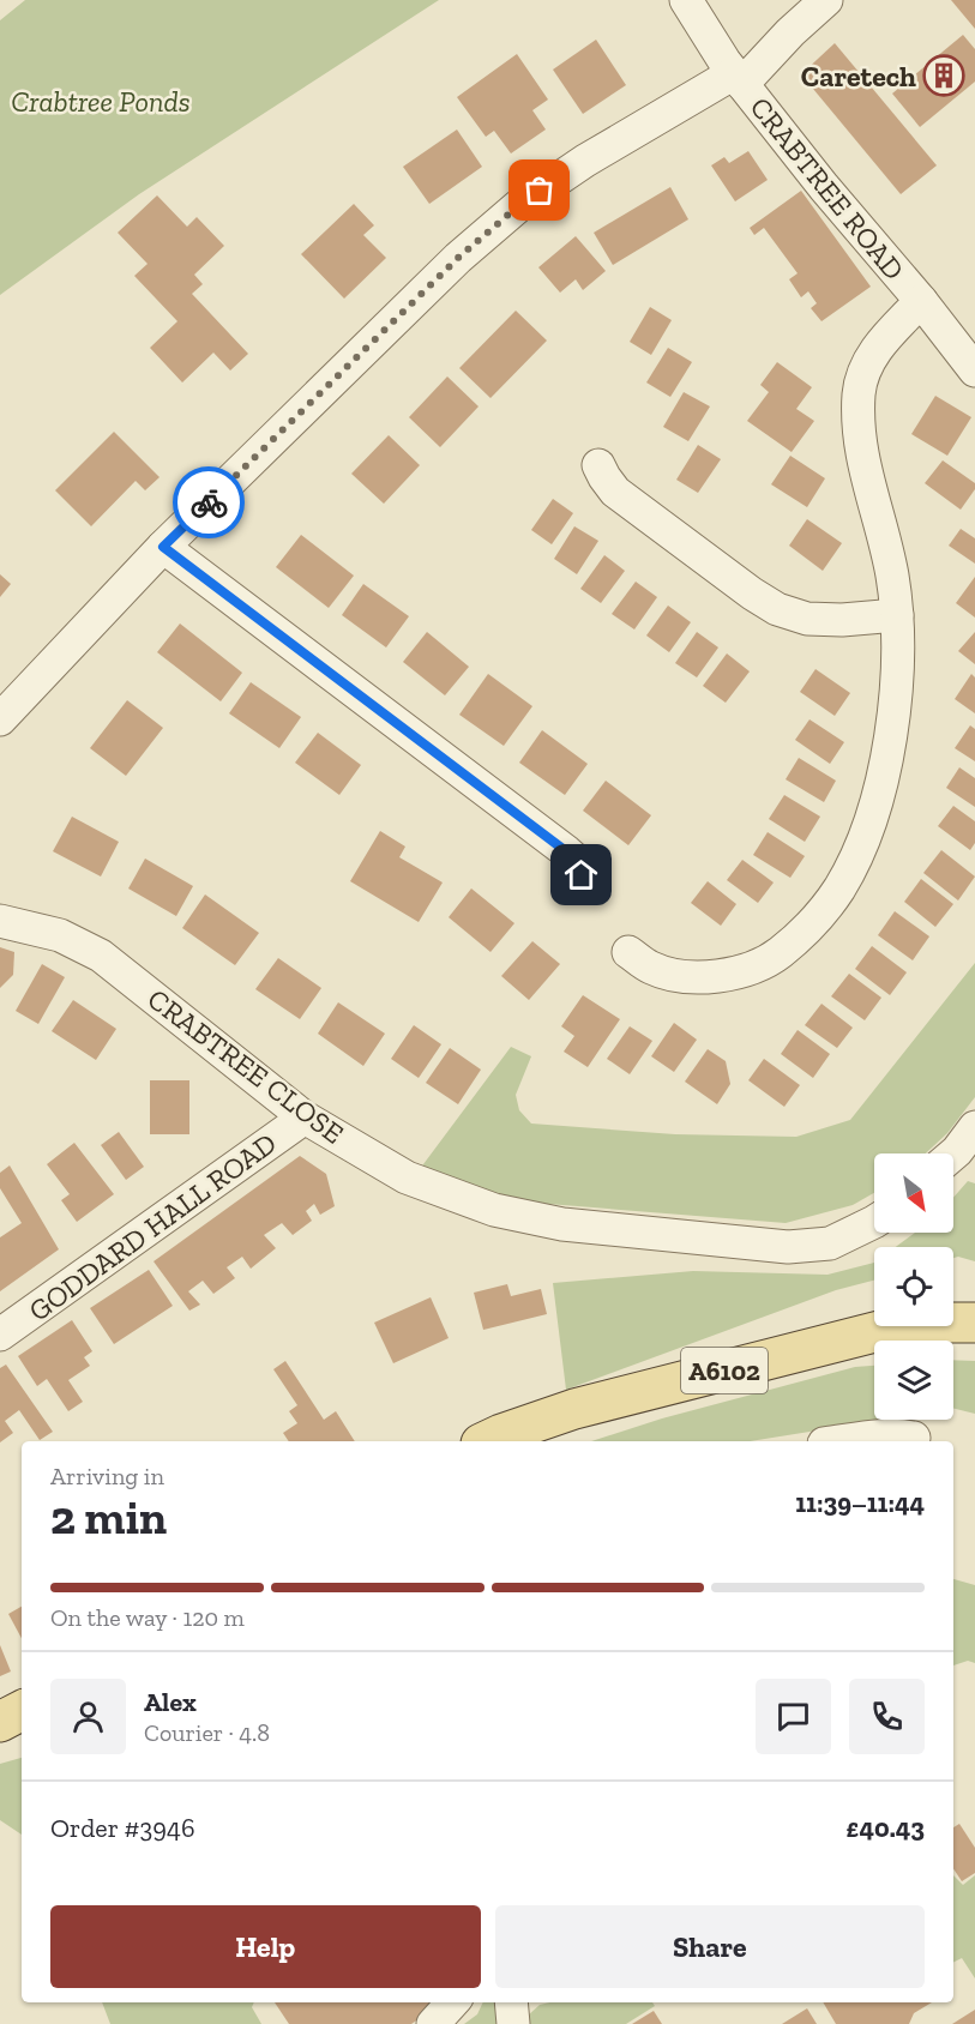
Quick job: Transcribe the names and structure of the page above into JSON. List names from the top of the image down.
{
  "streets": {
    "main road": ["A6102"],
    "street": ["CRABTREE ROAD", "CRABTREE CLOSE", "GODDARD HALL ROAD"]
  },
  "crossings": [
    ["CRABTREE CLOSE", "GODDARD HALL ROAD"]
  ],
  "parks": ["Crabtree Ponds"],
  "places": {
    "building": ["Caretech"]
  },
  "north": "bottom right",
  "page": {
    "heading": ["2 min", "Arriving in", "11:39–11:44"],
    "panel": [
      "Alex",
      "Courier · 4.8",
      "Order #3946",
      "£40.43"
    ],
    "bar": "On the way · 120 m",
    "buttons": ["Help", "Share"]
  }
}
